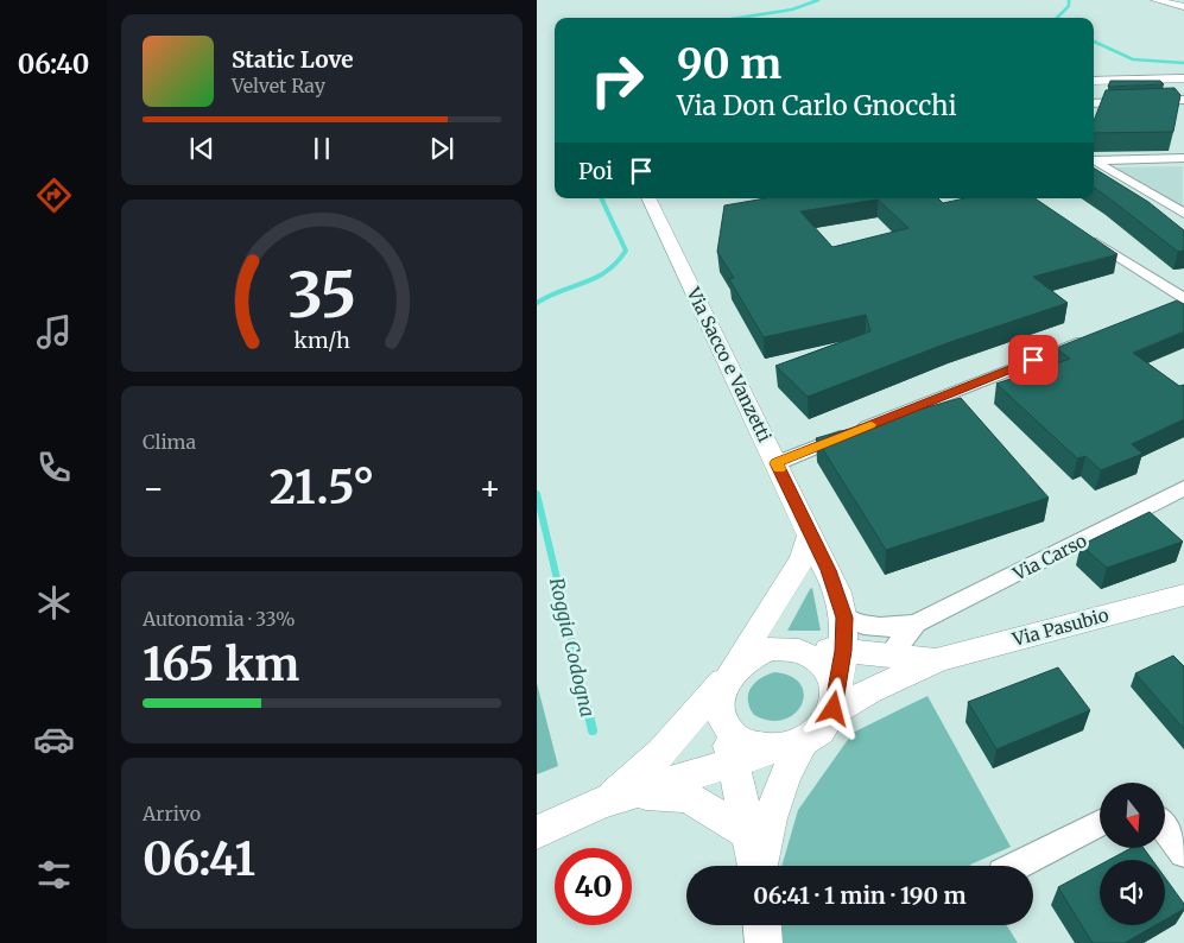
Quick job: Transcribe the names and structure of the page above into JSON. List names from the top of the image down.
{
  "streets": {
    "street": ["Via Sacco e Vanzetti", "Via Carso", "Via Pasubio"]
  },
  "crossings": [
    ["Via Sacco e Vanzetti", "Via Carso"],
    ["Via Sacco e Vanzetti", "Via Pasubio"],
    ["Via Carso", "Via Pasubio"]
  ],
  "water": ["Roggia Codogna"],
  "north": "bottom",
  "page": {
    "tabs": "06:40",
    "turn": ["90 m", "Via Don Carlo Gnocchi"],
    "song": ["Static Love", "Velvet Ray"],
    "then": "Poi",
    "tile": [
      "Clima",
      ["Autonomia · 33%", "165 km"],
      ["Arrivo", "06:41"]
    ],
    "heat": ["−", "21.5°", "+"],
    "limit": "40",
    "trip": "06:41 · 1 min · 190 m",
    "gauge": ["35", "km/h"]
  }
}
